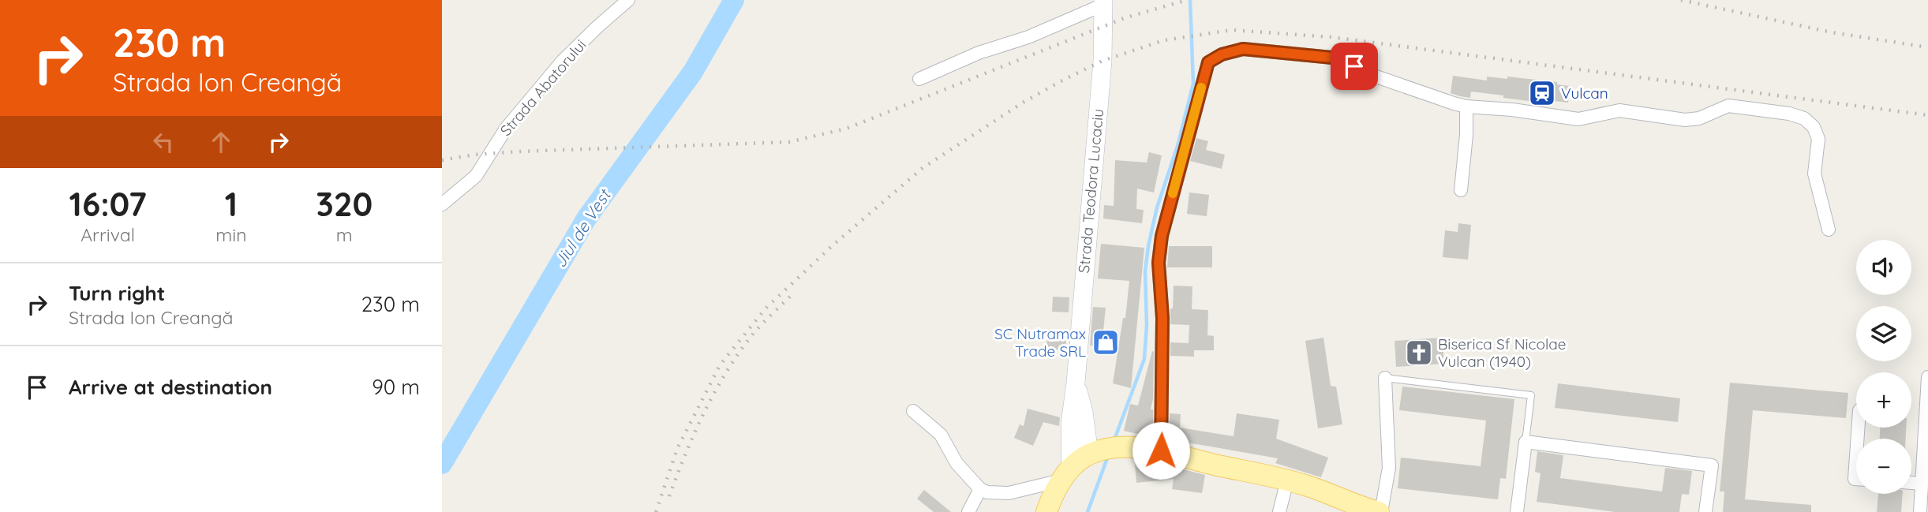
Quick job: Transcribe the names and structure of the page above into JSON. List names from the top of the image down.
{
  "streets": {
    "main road": ["Strada Teodora Lucaciu"],
    "street": ["Strada Abatorului"]
  },
  "water": ["Jiul de Vest"],
  "places": {
    "station": ["Vulcan"],
    "shop": ["SC Nutramax Trade SRL"],
    "church": ["Biserica Sf Nicolae Vulcan (1940)"]
  },
  "page": {
    "turn": ["230 m", "Strada Ion Creangă"],
    "eta": [
      "16:07",
      "Arrival",
      "1",
      "min",
      "320",
      "m"
    ],
    "map_buttons": ["+", "−"],
    "list": [
      {
        "name": "Turn right",
        "note": "Strada Ion Creangă",
        "value": "230 m"
      },
      {
        "name": "Arrive at destination",
        "value": "90 m"
      }
    ]
  }
}
